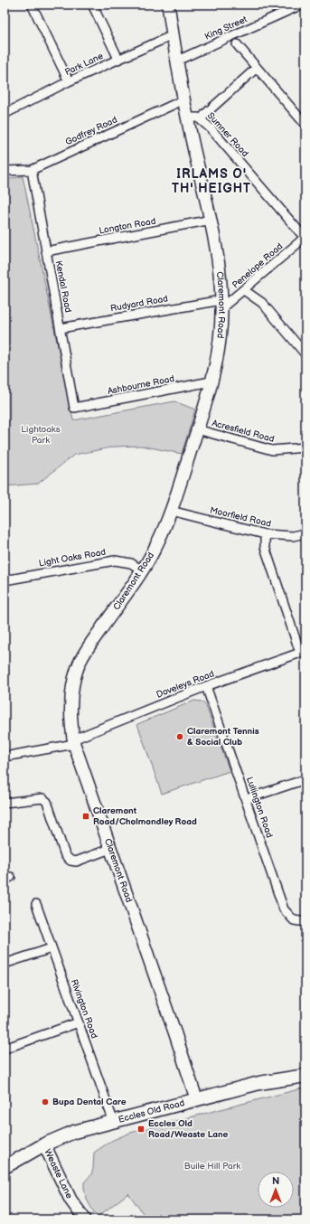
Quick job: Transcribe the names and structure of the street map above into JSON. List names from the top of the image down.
{
  "streets": {
    "main road": ["Claremont Road", "Eccles Old Road", "Weaste Lane"],
    "street": [
      "King Street",
      "Park Lane",
      "Godfrey Road",
      "Sumner Road",
      "Longton Road",
      "Penelope Road",
      "Kendal Road",
      "Rudyard Road",
      "Ashbourne Road",
      "Acresfield Road",
      "Moorfield Road",
      "Light Oaks Road",
      "Doveleys Road",
      "Lullington Road",
      "Rivington Road"
    ]
  },
  "crossings": [
    ["King Street", "Claremont Road"],
    ["Park Lane", "Claremont Road"],
    ["Godfrey Road", "Kendal Road"],
    ["Godfrey Road", "Claremont Road"],
    ["Sumner Road", "Penelope Road"],
    ["Sumner Road", "Claremont Road"],
    ["Longton Road", "Kendal Road"],
    ["Longton Road", "Claremont Road"],
    ["Penelope Road", "Rudyard Road"],
    ["Penelope Road", "Claremont Road"],
    ["Kendal Road", "Rudyard Road"],
    ["Kendal Road", "Ashbourne Road"],
    ["Rudyard Road", "Claremont Road"],
    ["Claremont Road", "Ashbourne Road"],
    ["Claremont Road", "Acresfield Road"],
    ["Claremont Road", "Moorfield Road"],
    ["Claremont Road", "Light Oaks Road"],
    ["Claremont Road", "Doveleys Road"],
    ["Claremont Road", "Eccles Old Road"],
    ["Doveleys Road", "Lullington Road"],
    ["Rivington Road", "Eccles Old Road"],
    ["Eccles Old Road", "Weaste Lane"]
  ],
  "districts": ["IRLAMS O' TH' HEIGHT"],
  "parks": ["Lightoaks Park", "Buile Hill Park"],
  "places": {
    "other": ["Claremont Tennis & Social Club", "Bupa Dental Care"],
    "transit": ["Claremont Road/Cholmondley Road", "Eccles Old Road/Weaste Lane"]
  },
  "north": "top"
}
